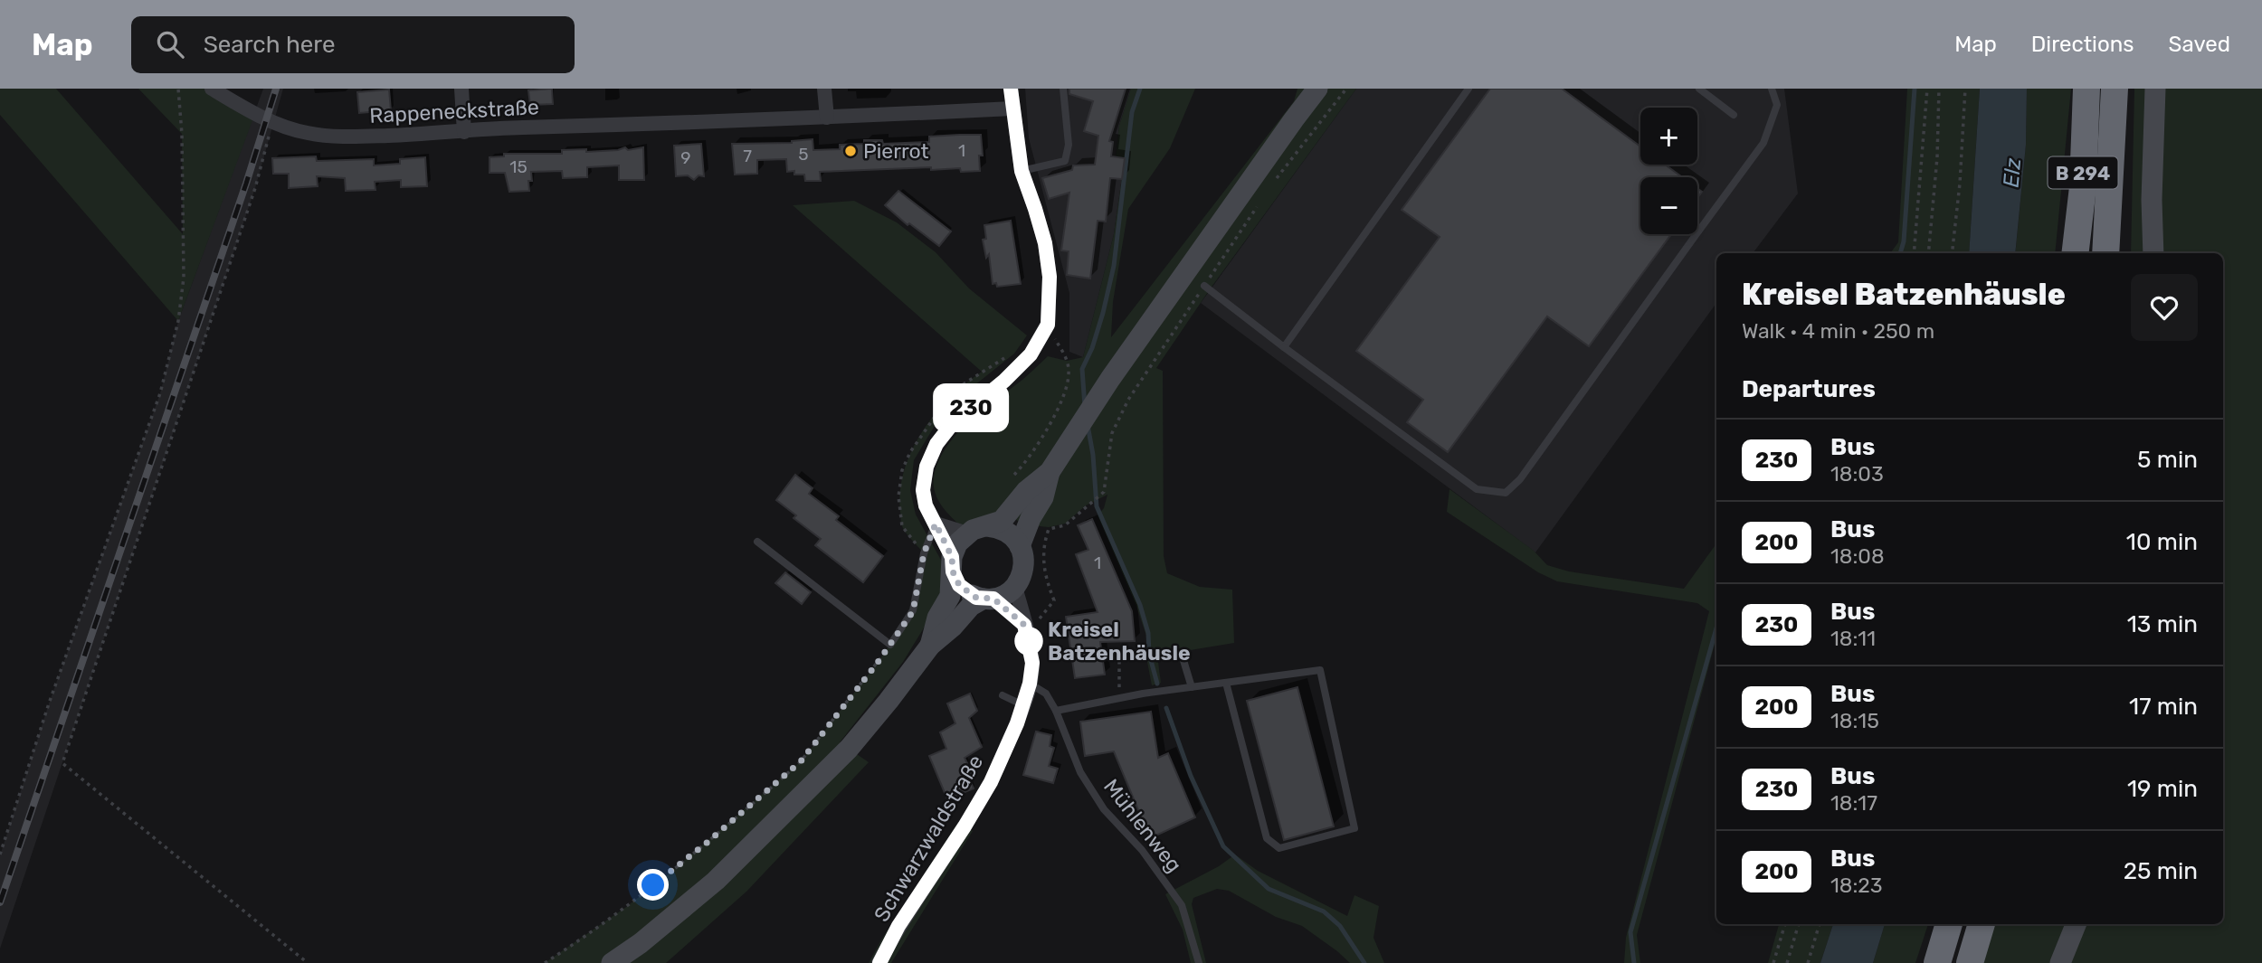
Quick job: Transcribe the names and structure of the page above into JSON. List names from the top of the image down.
{
  "streets": {
    "highway": ["B 294"],
    "street": ["Rappeneckstraße", "Schwarzwaldstraße"],
    "lane": ["Mühlenweg"]
  },
  "crossings": [
    ["Mühlenweg", "Schwarzwaldstraße"]
  ],
  "water": ["Elz"],
  "places": ["Pierrot", "Kreisel Batzenhäusle"],
  "lines": ["bus line 230"],
  "house_numbers": [
    "1",
    "5",
    "7",
    "9",
    "15",
    "1"
  ],
  "page": {
    "header": "Map",
    "search": "Search here",
    "nav": ["Map", "Directions", "Saved"],
    "on_map": "230",
    "map_buttons": ["+", "−"],
    "heading": [
      ["Kreisel Batzenhäusle", "Walk · 4 min · 250 m"],
      "Departures"
    ],
    "list": [
      {
        "mark": "230",
        "name": "Bus",
        "note": "18:03",
        "value": "5 min"
      },
      {
        "mark": "200",
        "name": "Bus",
        "note": "18:08",
        "value": "10 min"
      },
      {
        "mark": "230",
        "name": "Bus",
        "note": "18:11",
        "value": "13 min"
      },
      {
        "mark": "200",
        "name": "Bus",
        "note": "18:15",
        "value": "17 min"
      },
      {
        "mark": "230",
        "name": "Bus",
        "note": "18:17",
        "value": "19 min"
      },
      {
        "mark": "200",
        "name": "Bus",
        "note": "18:23",
        "value": "25 min"
      }
    ]
  }
}
